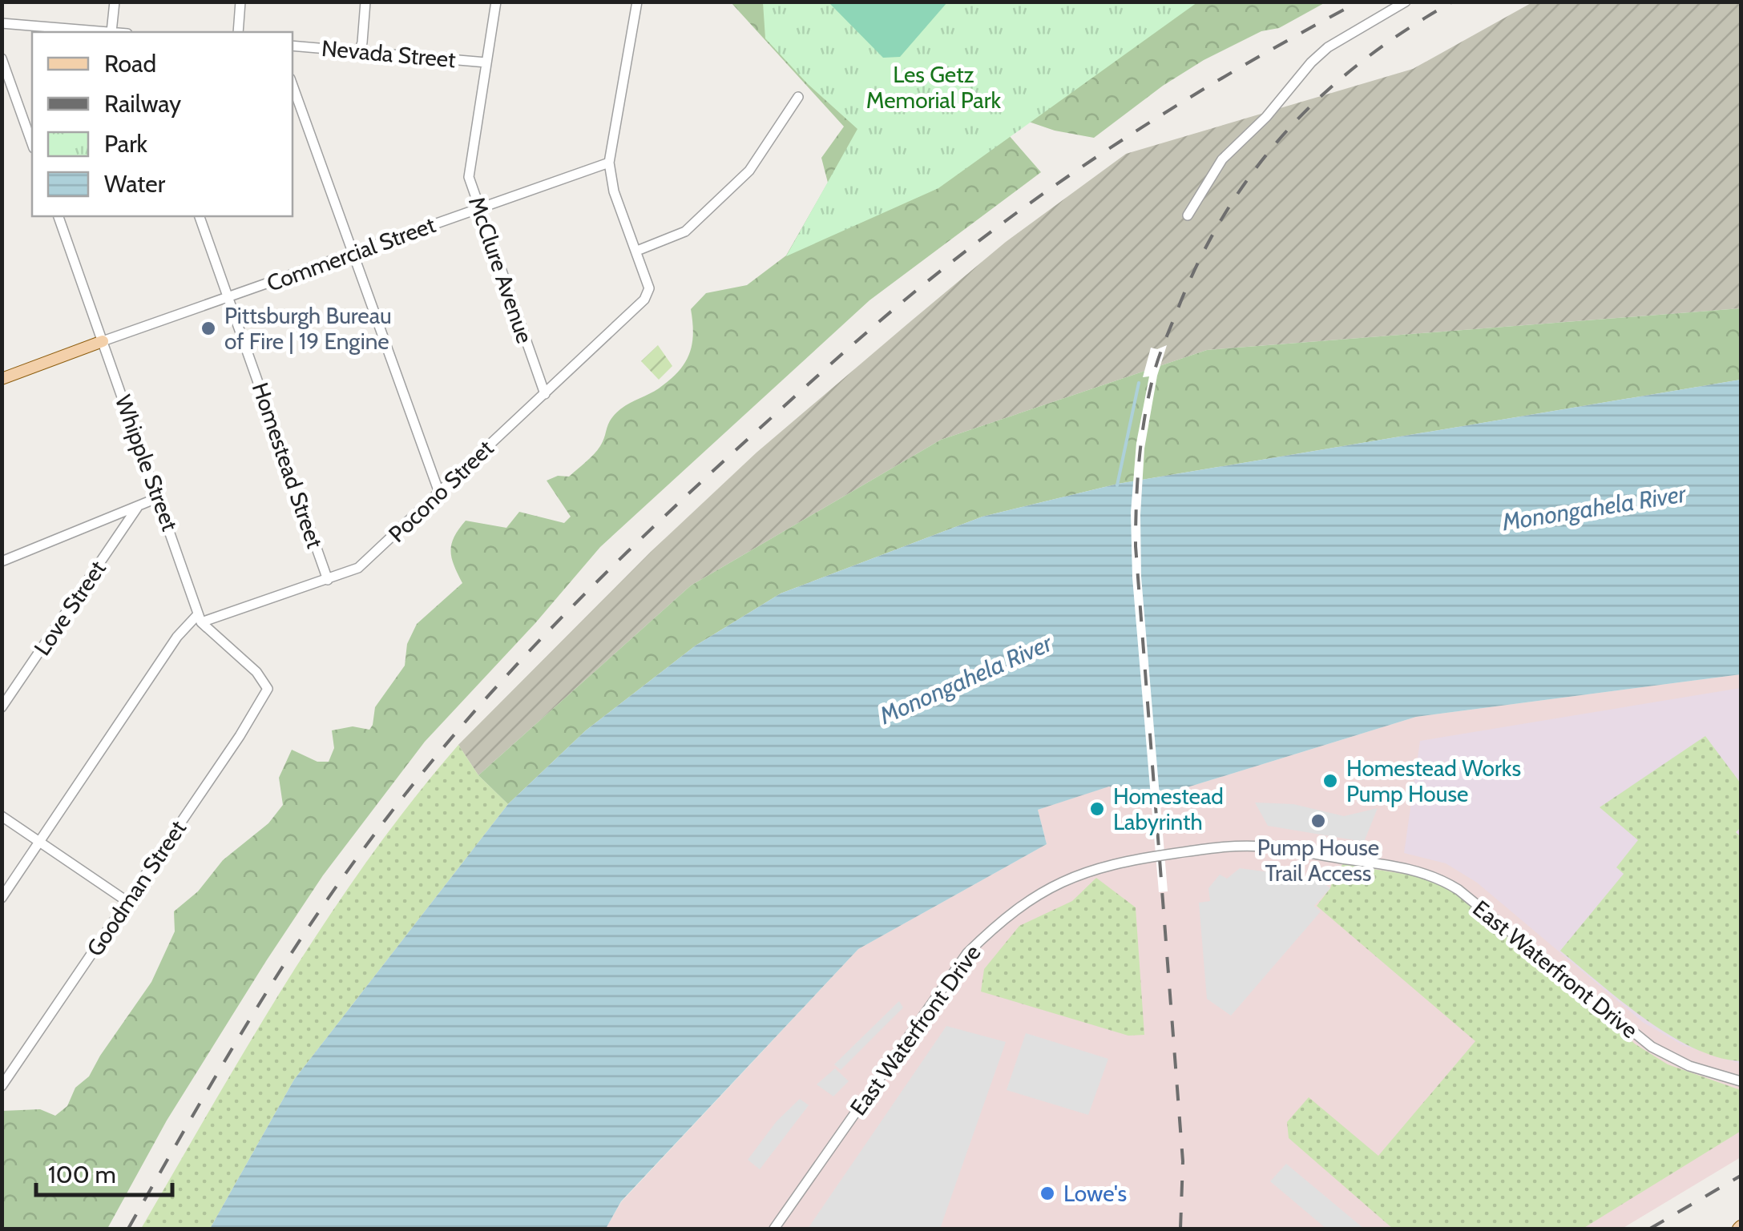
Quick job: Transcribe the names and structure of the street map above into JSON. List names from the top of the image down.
{
  "streets": {
    "main road": ["Commercial Street"],
    "street": [
      "Nevada Street",
      "McClure Avenue",
      "Whipple Street",
      "Homestead Street",
      "Pocono Street",
      "Love Street",
      "Goodman Street",
      "East Waterfront Drive"
    ]
  },
  "crossings": [
    ["Nevada Street", "McClure Avenue"],
    ["Commercial Street", "McClure Avenue"],
    ["Commercial Street", "Whipple Street"],
    ["Commercial Street", "Homestead Street"],
    ["McClure Avenue", "Pocono Street"],
    ["Whipple Street", "Pocono Street"],
    ["Whipple Street", "Goodman Street"],
    ["Homestead Street", "Pocono Street"],
    ["Pocono Street", "Goodman Street"]
  ],
  "water": ["Monongahela River"],
  "parks": ["Les Getz Memorial Park"],
  "places": [
    "Pittsburgh Bureau of Fire | 19 Engine",
    "Homestead Works Pump House",
    "Homestead Labyrinth",
    "Pump House Trail Access",
    "Lowe's"
  ],
  "legend": [
    "Road",
    "Railway",
    "Park",
    "Water"
  ],
  "scale_bar": "100 m"
}
